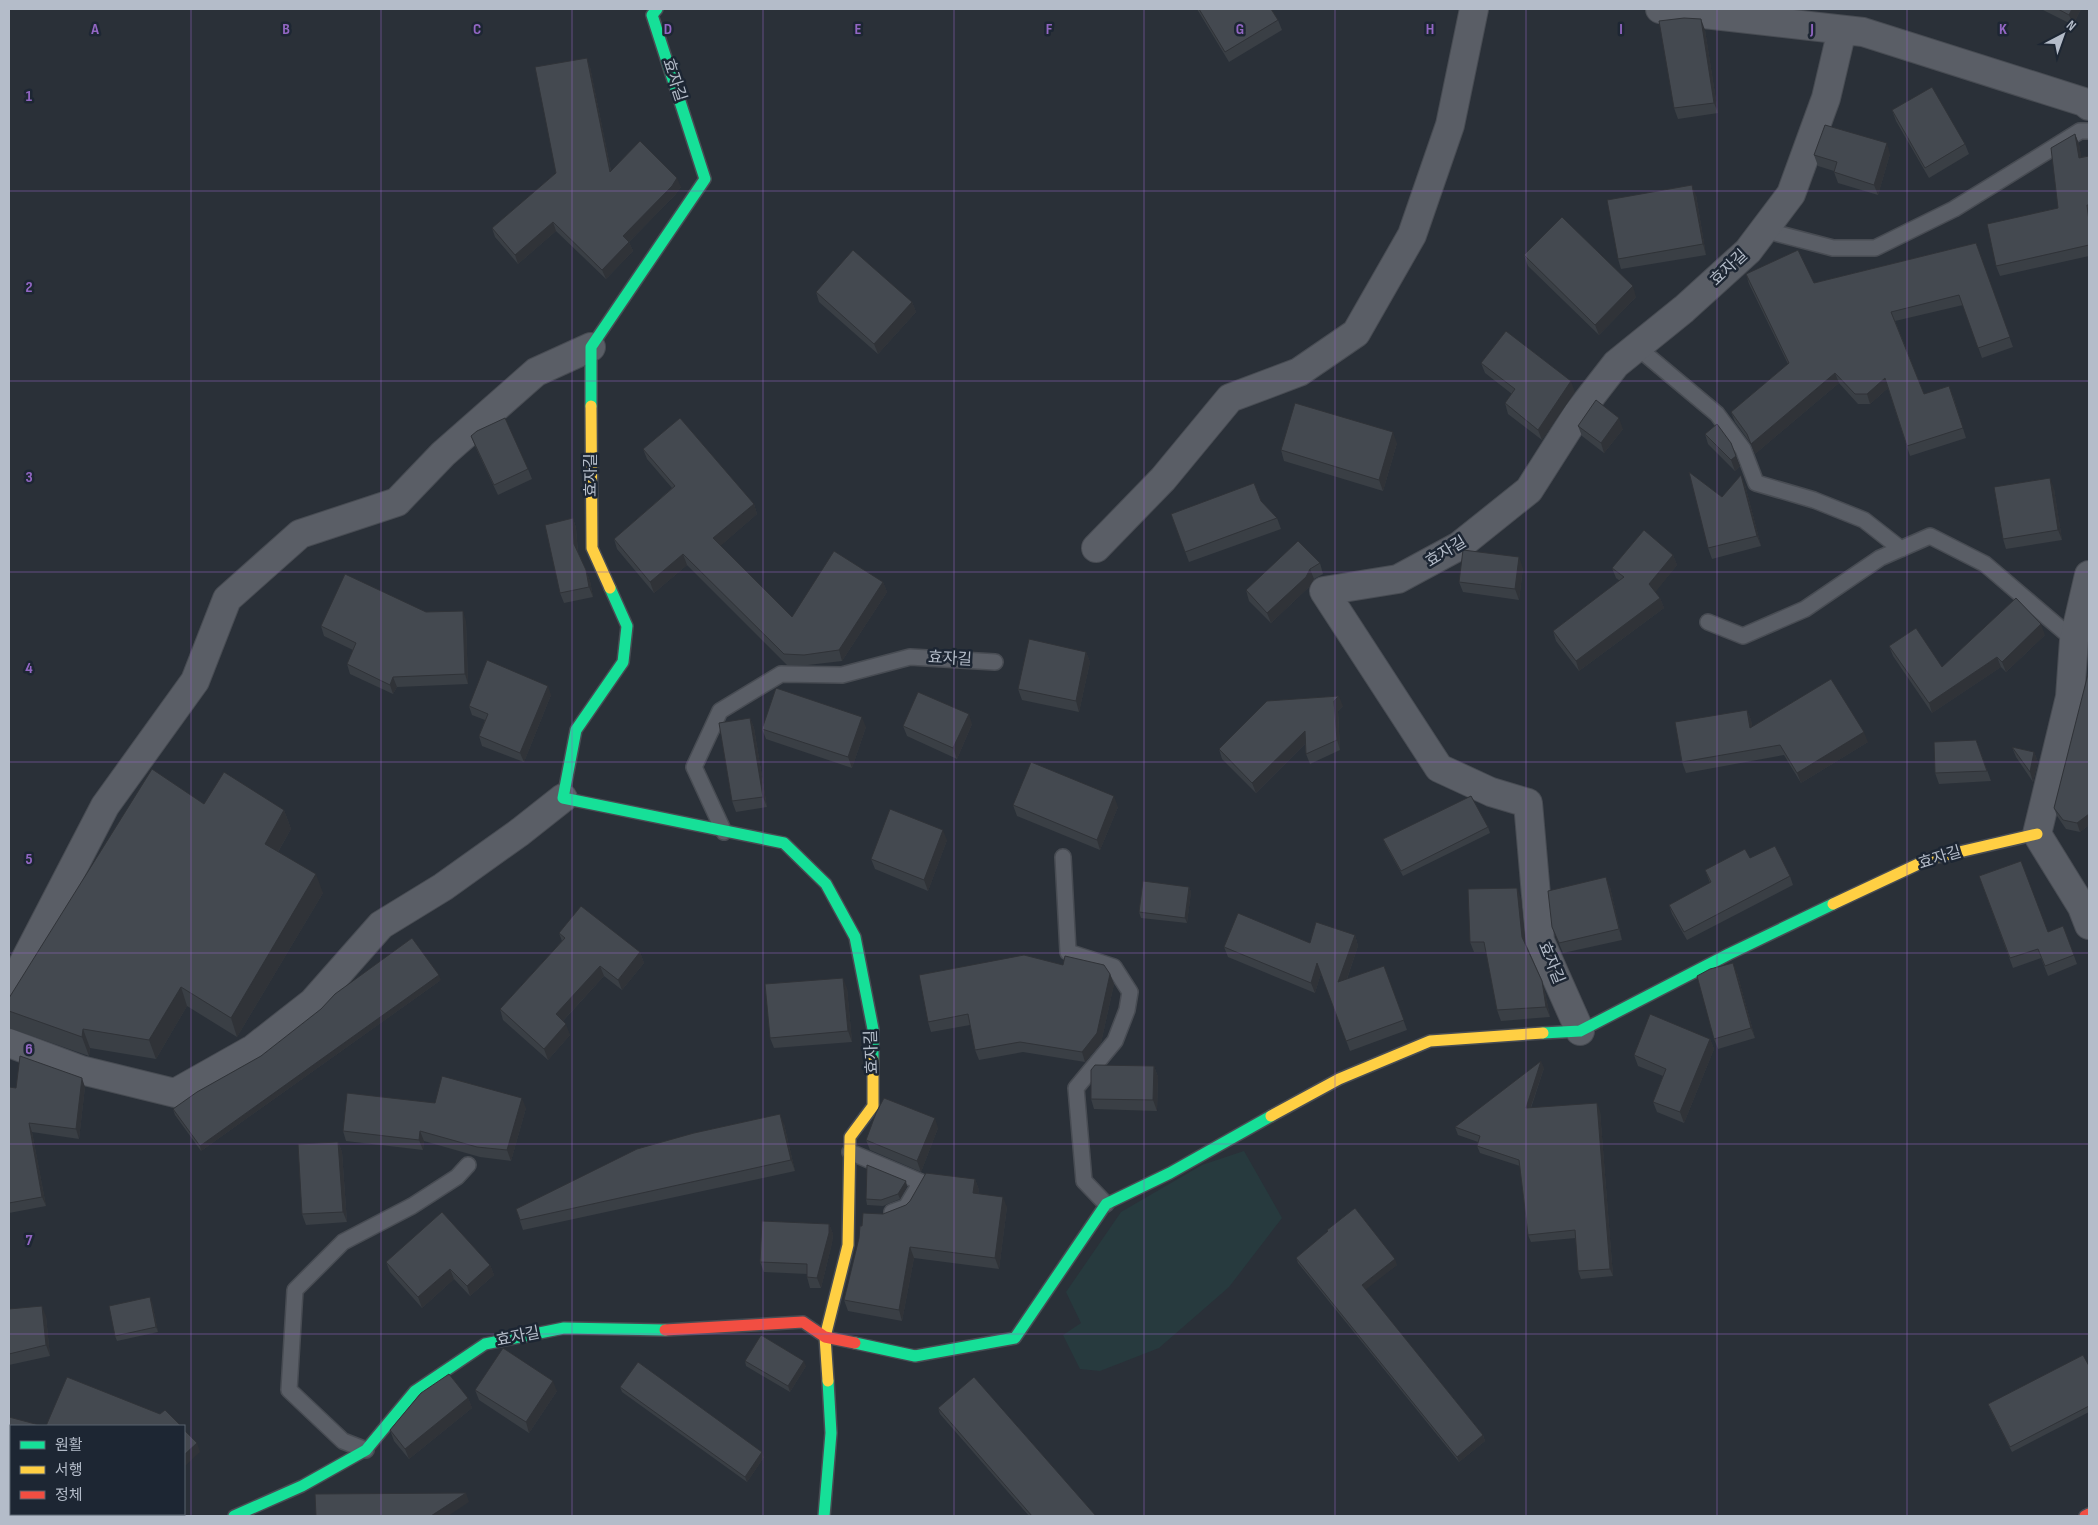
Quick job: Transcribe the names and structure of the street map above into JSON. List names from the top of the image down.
{
  "streets": {
    "street": ["효자길"]
  },
  "legend": ["원활", "서행", "정체"],
  "north": "top right",
  "grid": {
    "columns": [
      "A",
      "B",
      "C",
      "D",
      "E",
      "F",
      "G",
      "H",
      "I",
      "J",
      "K"
    ],
    "rows": [
      "1",
      "2",
      "3",
      "4",
      "5",
      "6",
      "7"
    ]
  }
}
